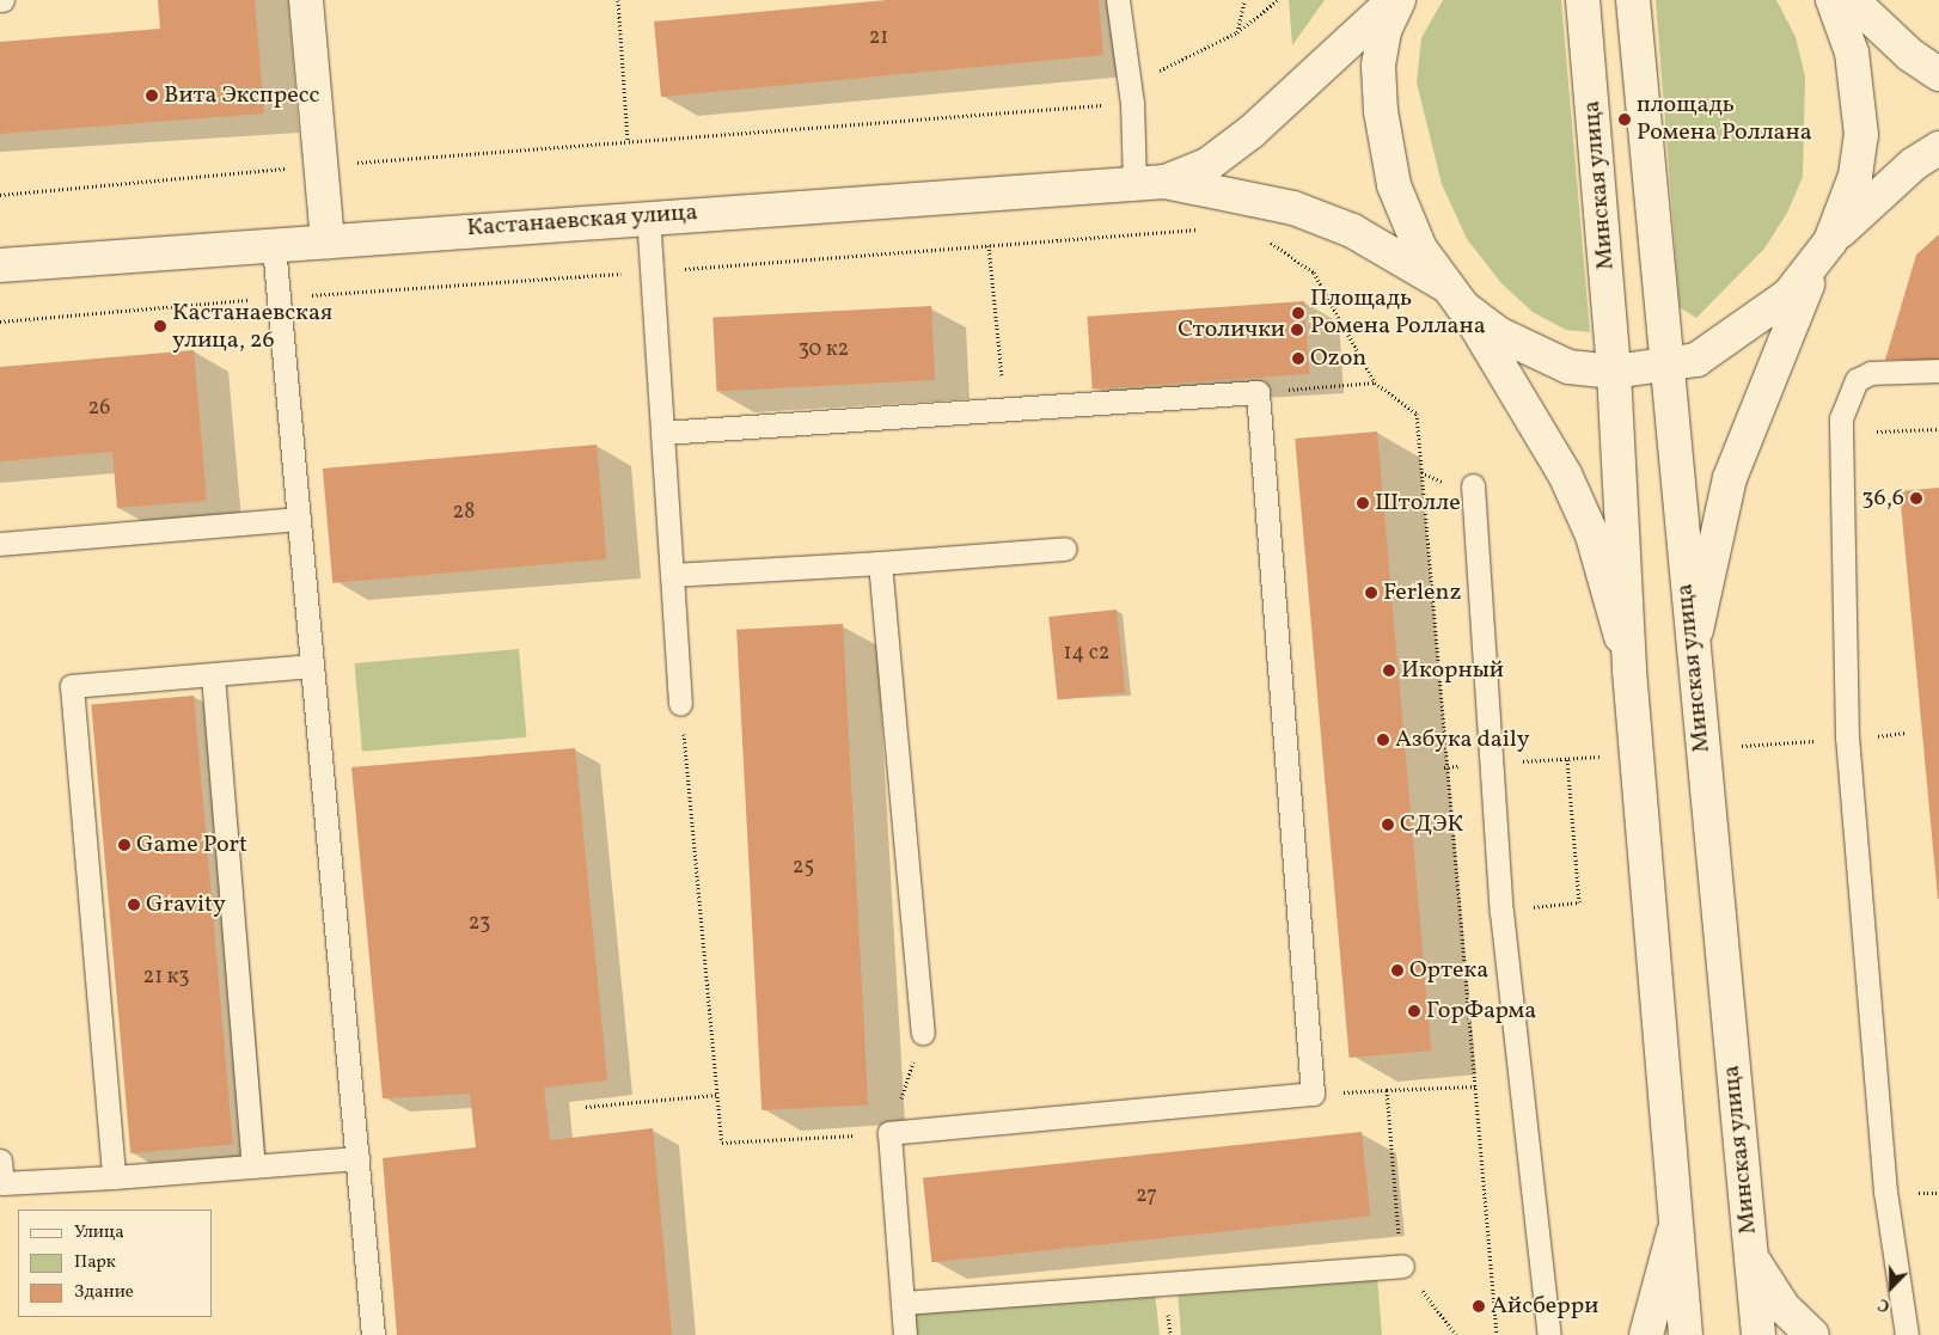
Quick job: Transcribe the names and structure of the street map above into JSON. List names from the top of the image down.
{
  "streets": {
    "street": ["Минская улица", "Кастанаевская улица"]
  },
  "crossings": [
    ["Минская улица", "Кастанаевская улица"]
  ],
  "places": [
    "Вита Экспресс",
    "площадь Ромена Роллана",
    "Площадь Ромена Роллана",
    "Кастанаевская улица, 26",
    "Столички",
    "Ozon",
    "36,6",
    "Штолле",
    "Ferlenz",
    "Икорный",
    "Азбука daily",
    "СДЭК",
    "Game Port",
    "Gravity",
    "Ортека",
    "ГорФарма",
    "Айсберри"
  ],
  "house_numbers": [
    "21",
    "30 к2",
    "26",
    "28",
    "14 с2",
    "25",
    "23",
    "21 к3",
    "27"
  ],
  "legend": ["Улица", "Парк", "Здание"],
  "north": "bottom"
}
